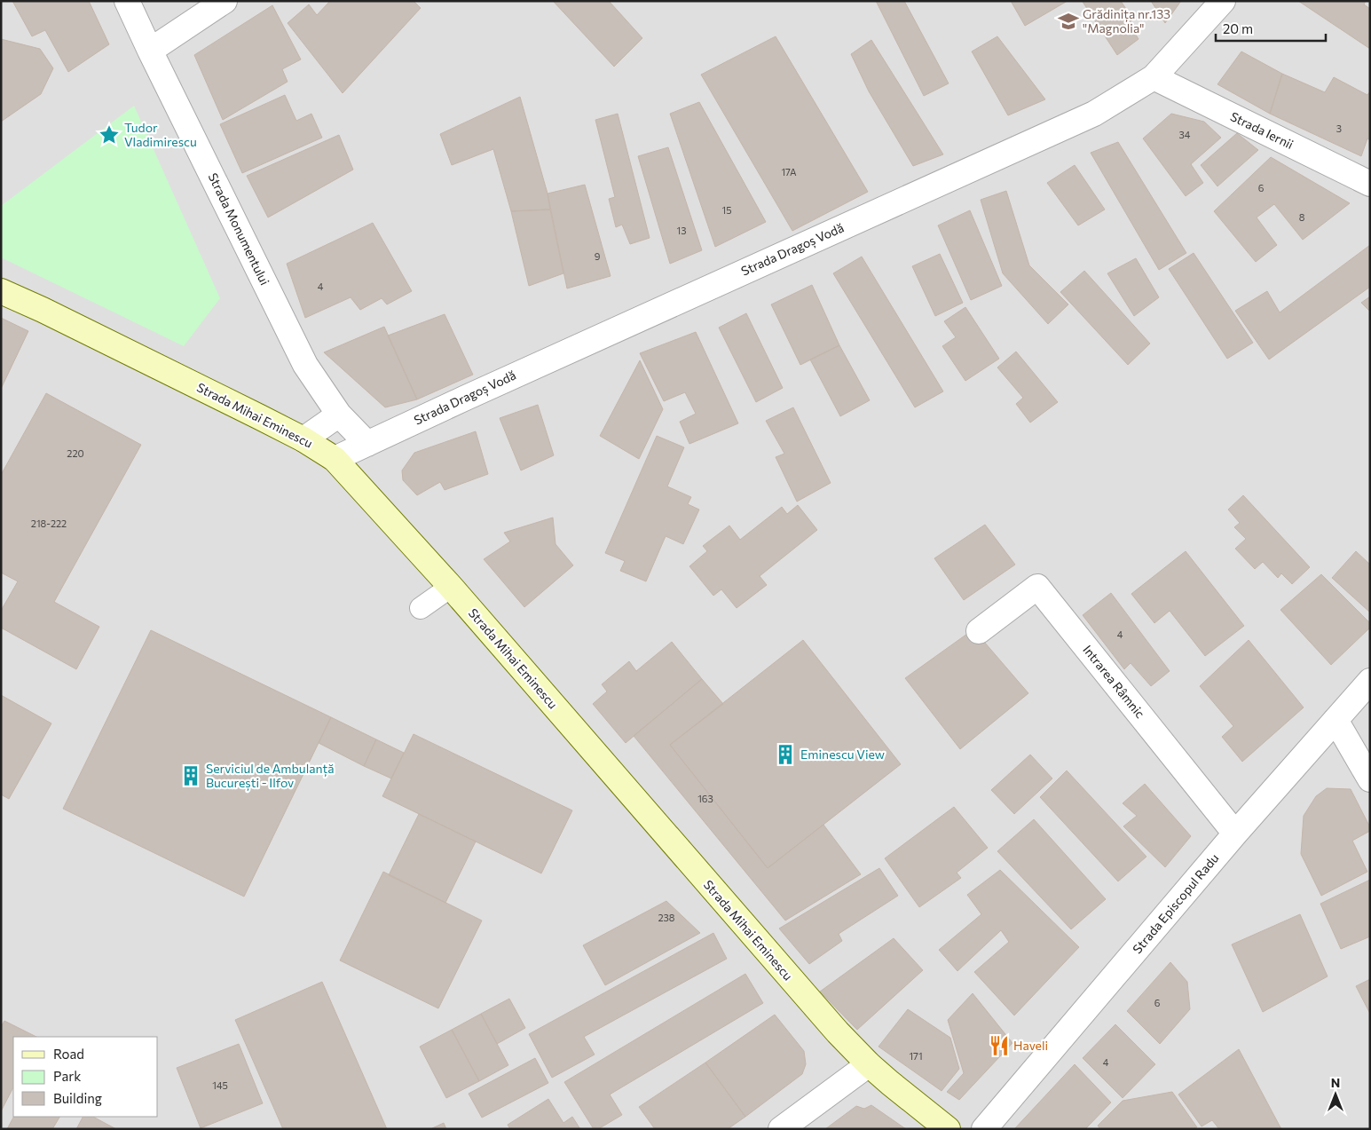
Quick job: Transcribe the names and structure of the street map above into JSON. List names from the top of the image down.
{
  "streets": {
    "main road": ["Strada Mihai Eminescu"],
    "street": [
      "Strada Iernii",
      "Strada Monumentului",
      "Strada Dragoș Vodă",
      "Intrarea Râmnic",
      "Strada Episcopul Radu"
    ]
  },
  "crossings": [
    ["Strada Iernii", "Strada Dragoș Vodă"],
    ["Strada Monumentului", "Strada Dragoș Vodă"],
    ["Strada Dragoș Vodă", "Strada Mihai Eminescu"],
    ["Intrarea Râmnic", "Strada Episcopul Radu"]
  ],
  "places": {
    "school or university": ["Grădinița nr.133 \"Magnolia\""],
    "place": ["Tudor Vladimirescu"],
    "building": ["Eminescu View", "Serviciul de Ambulanță București - Ilfov"],
    "restaurant": ["Haveli"]
  },
  "house_numbers": [
    "3",
    "34",
    "17A",
    "6",
    "15",
    "8",
    "13",
    "9",
    "4",
    "220",
    "218-222",
    "4",
    "163",
    "238",
    "6",
    "171",
    "4",
    "145"
  ],
  "legend": ["Road", "Park", "Building"],
  "scale_bar": "20 m",
  "north": "top"
}
